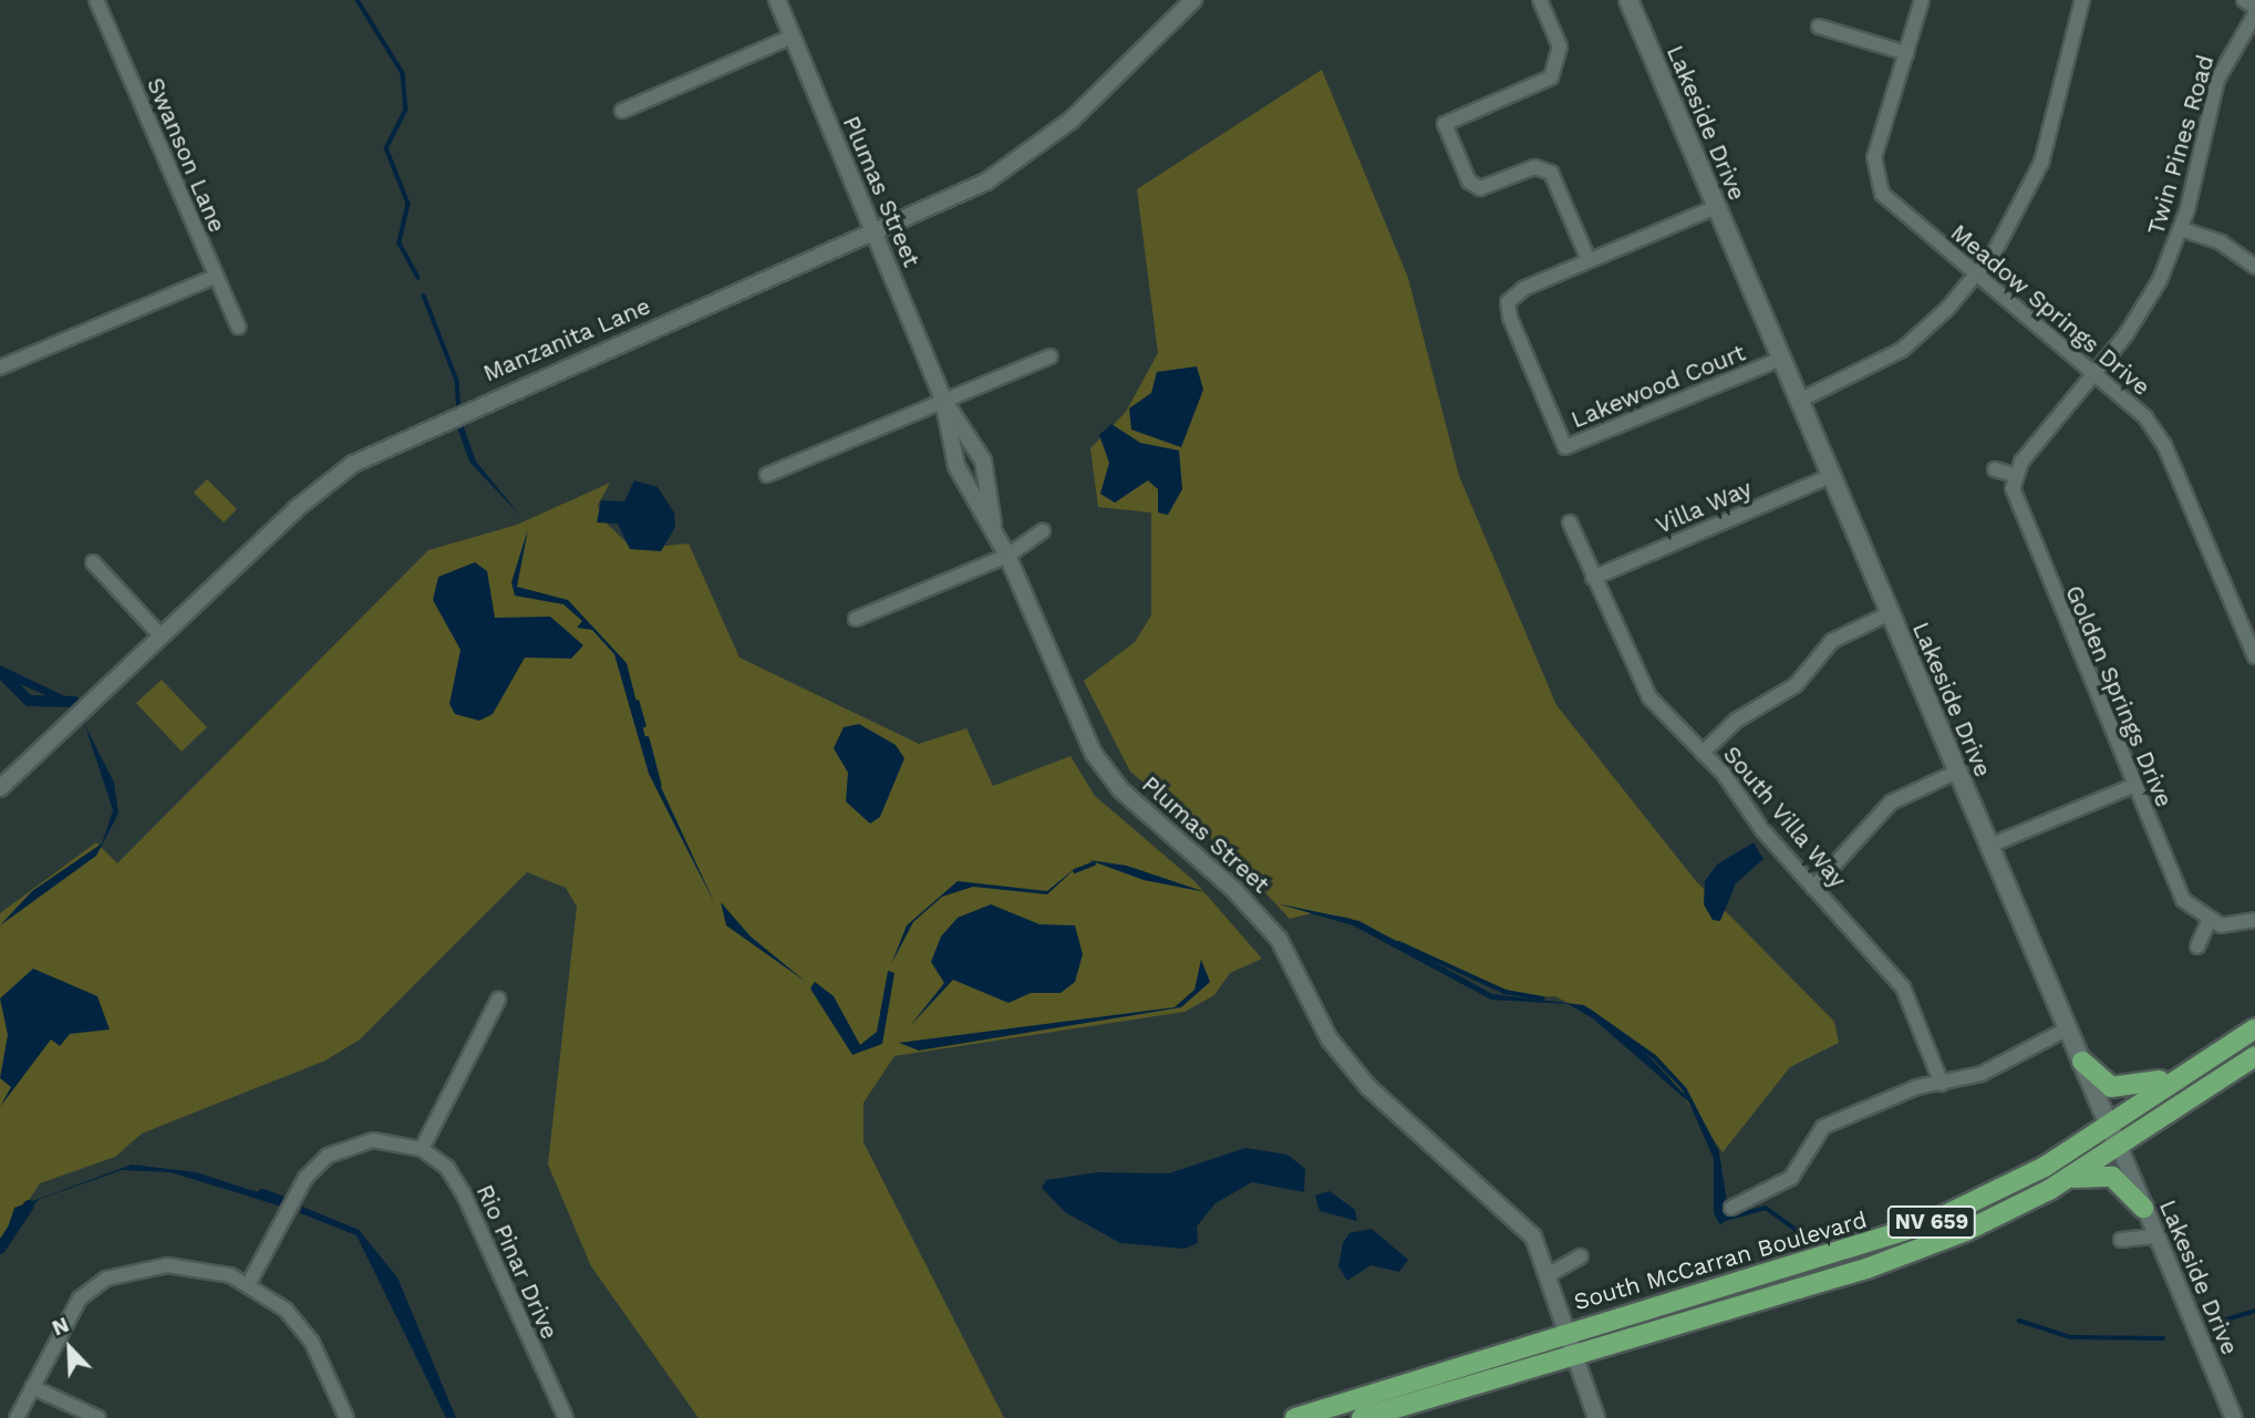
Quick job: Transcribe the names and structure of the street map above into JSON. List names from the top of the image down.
{
  "streets": {
    "main road": ["Lakeside Drive", "NV 659", "South McCarran Boulevard"],
    "street": [
      "Twin Pines Road",
      "Swanson Lane",
      "Plumas Street",
      "Meadow Springs Drive",
      "Manzanita Lane",
      "Lakewood Court",
      "Villa Way",
      "Golden Springs Drive",
      "South Villa Way",
      "Rio Pinar Drive"
    ]
  },
  "crossings": [
    ["Lakeside Drive", "Lakewood Court"],
    ["Lakeside Drive", "Villa Way"],
    ["Lakeside Drive", "South McCarran Boulevard"],
    ["Twin Pines Road", "Meadow Springs Drive"],
    ["Twin Pines Road", "Golden Springs Drive"],
    ["Plumas Street", "Manzanita Lane"],
    ["Plumas Street", "South McCarran Boulevard"],
    ["Villa Way", "South Villa Way"]
  ],
  "north": "top left"
}
